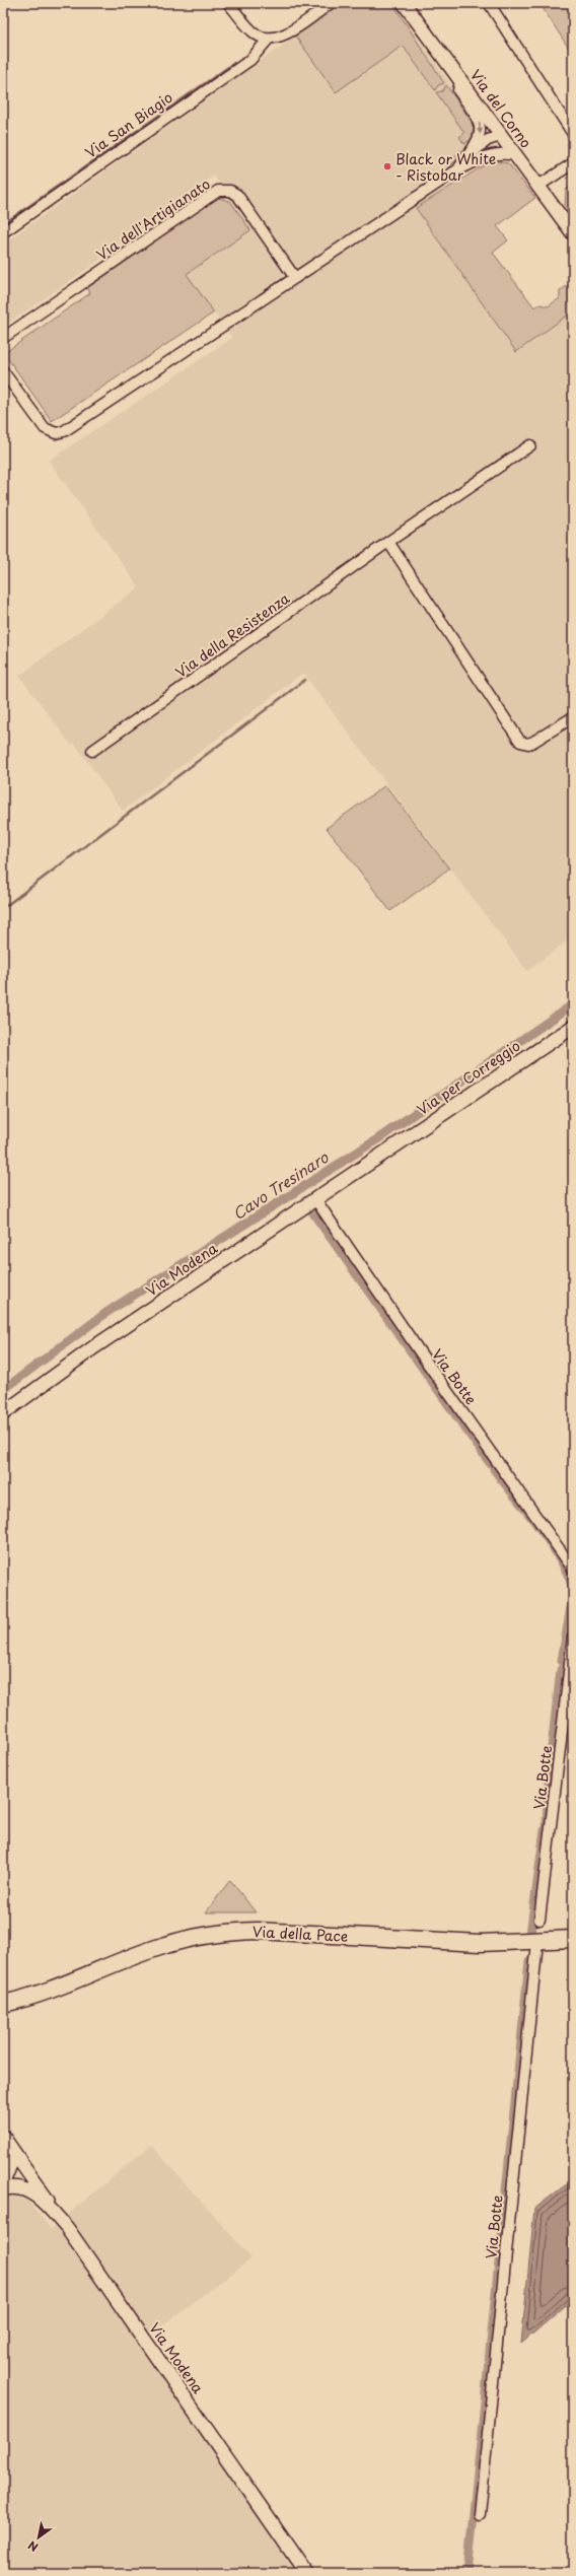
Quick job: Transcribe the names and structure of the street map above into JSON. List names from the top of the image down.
{
  "streets": {
    "main road": ["Via della Pace"],
    "street": [
      "Via del Corno",
      "Via San Biagio",
      "Via dell'Artigianato",
      "Via della Resistenza",
      "Via per Correggio",
      "Via Modena",
      "Via Botte"
    ]
  },
  "crossings": [
    ["Via per Correggio", "Via Modena"],
    ["Via Modena", "Via Botte"],
    ["Via Botte", "Via della Pace"]
  ],
  "water": ["Cavo Tresinaro"],
  "places": ["Black or White - Ristobar"],
  "north": "bottom left"
}
